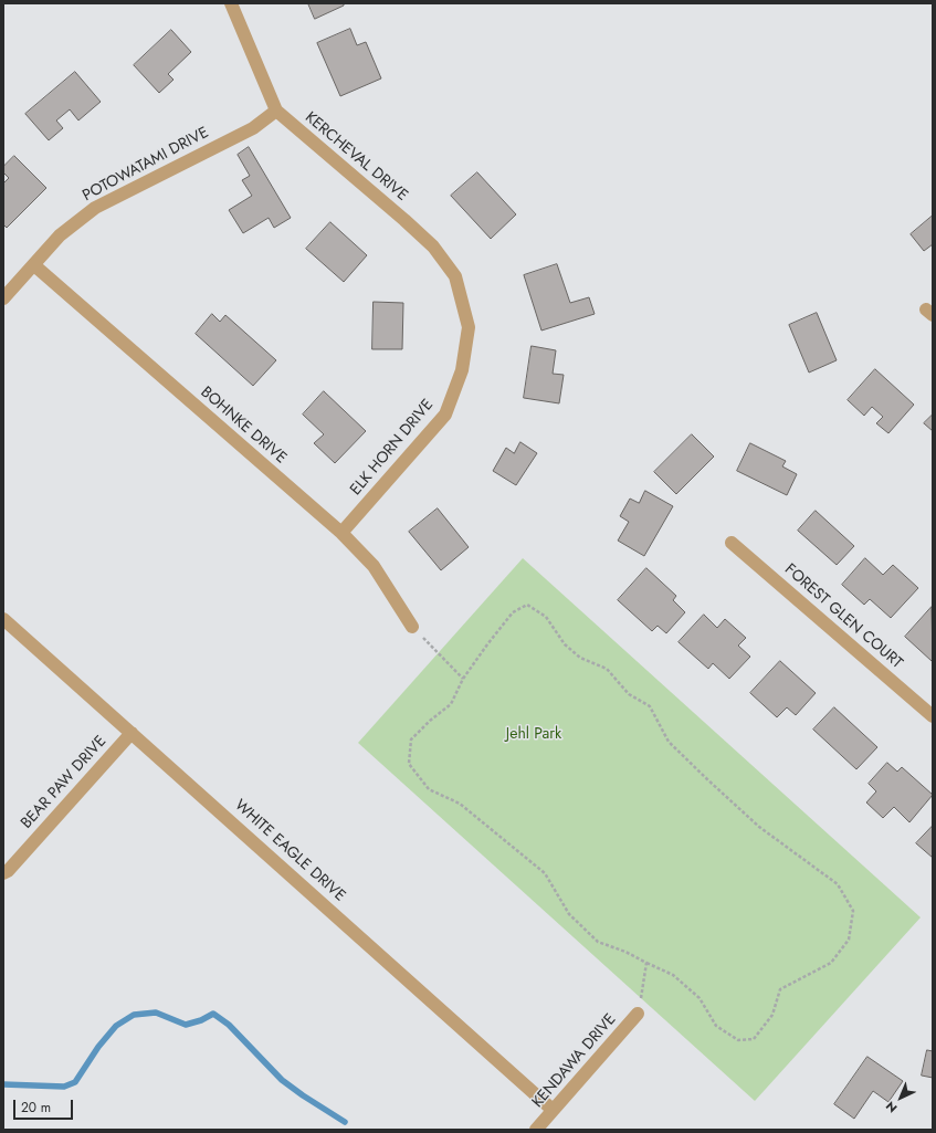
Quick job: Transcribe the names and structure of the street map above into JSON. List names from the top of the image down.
{
  "streets": {
    "street": [
      "KERCHEVAL DRIVE",
      "POTOWATAMI DRIVE",
      "BOHNKE DRIVE",
      "ELK HORN DRIVE",
      "FOREST GLEN COURT",
      "BEAR PAW DRIVE",
      "WHITE EAGLE DRIVE",
      "KENDAWA DRIVE"
    ]
  },
  "crossings": [
    ["KERCHEVAL DRIVE", "POTOWATAMI DRIVE"],
    ["KERCHEVAL DRIVE", "ELK HORN DRIVE"],
    ["POTOWATAMI DRIVE", "BOHNKE DRIVE"],
    ["BOHNKE DRIVE", "ELK HORN DRIVE"],
    ["BEAR PAW DRIVE", "WHITE EAGLE DRIVE"],
    ["WHITE EAGLE DRIVE", "KENDAWA DRIVE"]
  ],
  "parks": ["Jehl Park"],
  "scale_bar": "20 m",
  "north": "bottom left"
}
